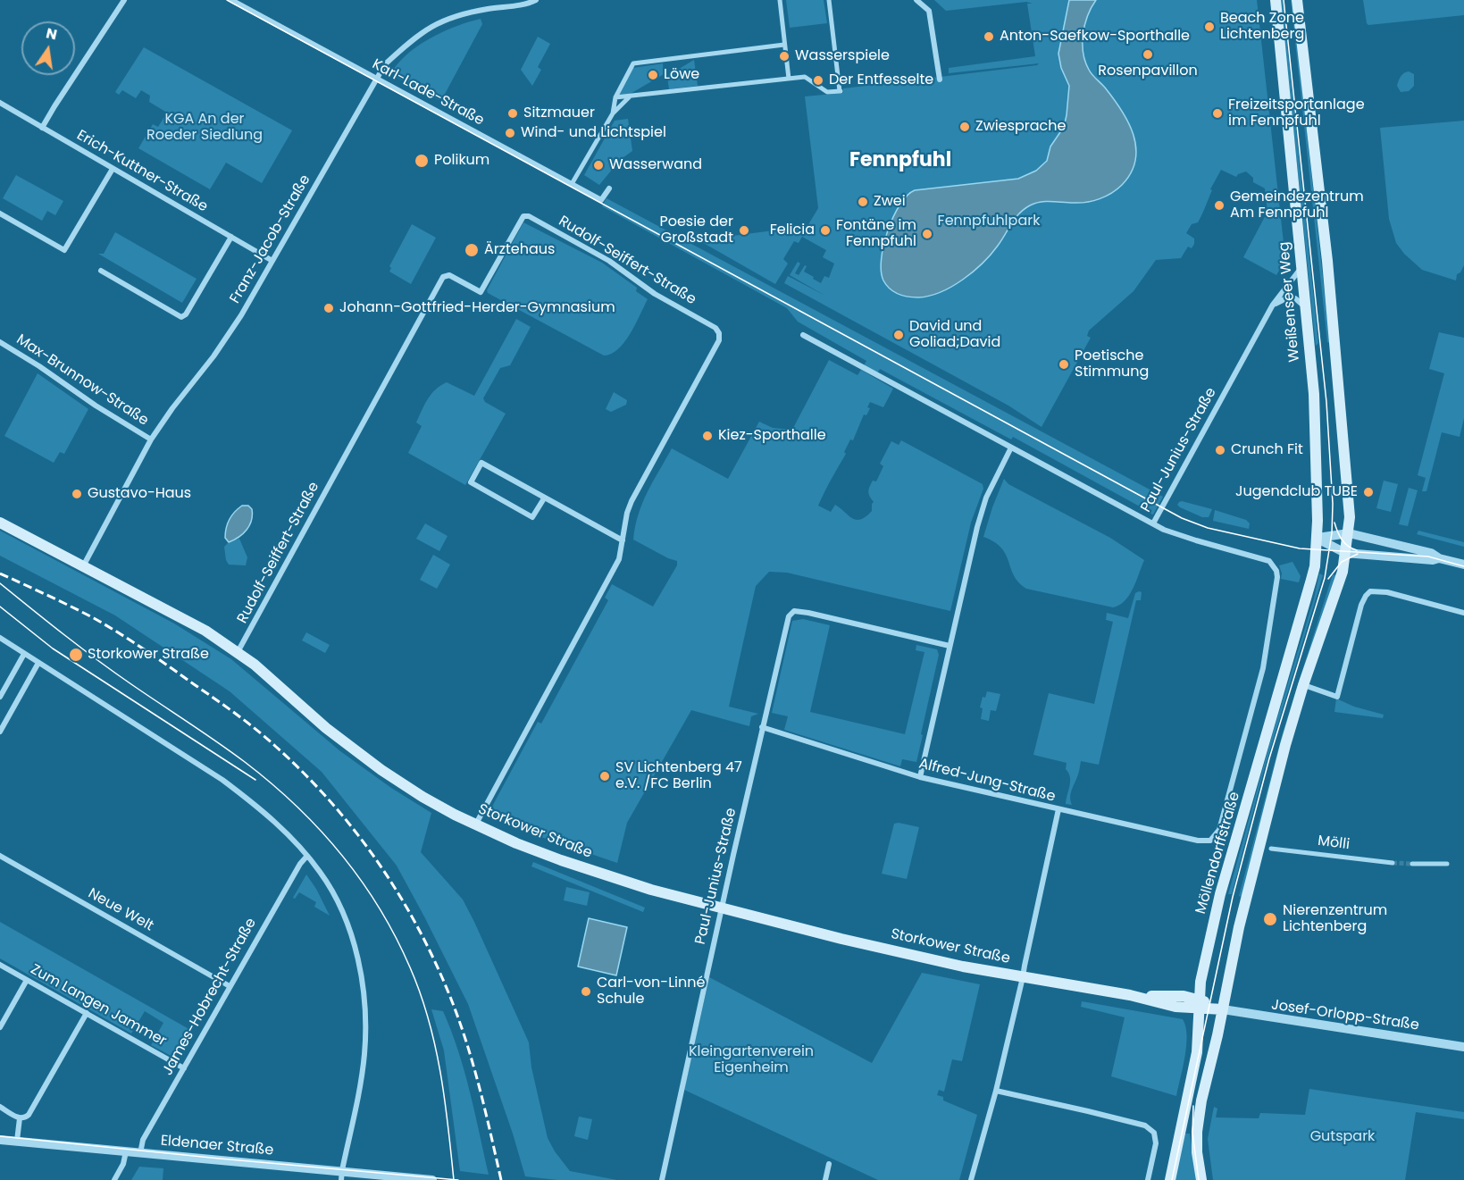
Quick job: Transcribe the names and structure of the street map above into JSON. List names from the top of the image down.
{
  "streets": {
    "main road": ["Weißenseer Weg", "Storkower Straße", "Möllendorffstraße"],
    "street": [
      "Karl-Lade-Straße",
      "Erich-Kuttner-Straße",
      "Franz-Jacob-Straße",
      "Rudolf-Seiffert-Straße",
      "Max-Brunnow-Straße",
      "Paul-Junius-Straße",
      "Alfred-Jung-Straße",
      "Mölli",
      "Neue Welt",
      "James-Hobrecht-Straße",
      "Zum Langen Jammer",
      "Josef-Orlopp-Straße",
      "Eldenaer Straße"
    ]
  },
  "crossings": [
    ["Karl-Lade-Straße", "Franz-Jacob-Straße"],
    ["Erich-Kuttner-Straße", "Franz-Jacob-Straße"],
    ["Franz-Jacob-Straße", "Max-Brunnow-Straße"],
    ["Franz-Jacob-Straße", "Storkower Straße"],
    ["Rudolf-Seiffert-Straße", "Storkower Straße"],
    ["Weißenseer Weg", "Paul-Junius-Straße"],
    ["Weißenseer Weg", "Möllendorffstraße"],
    ["Paul-Junius-Straße", "Alfred-Jung-Straße"],
    ["Paul-Junius-Straße", "Storkower Straße"],
    ["Paul-Junius-Straße", "Möllendorffstraße"],
    ["Alfred-Jung-Straße", "Storkower Straße"],
    ["Alfred-Jung-Straße", "Möllendorffstraße"],
    ["Storkower Straße", "Möllendorffstraße"],
    ["Storkower Straße", "Josef-Orlopp-Straße"],
    ["Neue Welt", "James-Hobrecht-Straße"],
    ["James-Hobrecht-Straße", "Zum Langen Jammer"],
    ["James-Hobrecht-Straße", "Eldenaer Straße"]
  ],
  "districts": ["Fennpfuhl"],
  "parks": [
    "KGA An der Roeder Siedlung",
    "Fennpfuhlpark",
    "Kleingartenverein Eigenheim",
    "Gutspark"
  ],
  "places": [
    "Beach Zone Lichtenberg",
    "Anton-Saefkow-Sporthalle",
    "Rosenpavillon",
    "Wasserspiele",
    "Löwe",
    "Der Entfesselte",
    "Sitzmauer",
    "Freizeitsportanlage im Fennpfuhl",
    "Zwiesprache",
    "Wind- und Lichtspiel",
    "Polikum",
    "Wasserwand",
    "Zwei",
    "Gemeindezentrum Am Fennpfuhl",
    "Poesie der Großstadt",
    "Felicia",
    "Fontäne im Fennpfuhl",
    "Ärztehaus",
    "Johann-Gottfried-Herder-Gymnasium",
    "David und Goliad;David",
    "Poetische Stimmung",
    "Kiez-Sporthalle",
    "Crunch Fit",
    "Jugendclub TUBE",
    "Gustavo-Haus",
    "Storkower Straße",
    "SV Lichtenberg 47 e.V. /FC Berlin",
    "Nierenzentrum Lichtenberg",
    "Carl-von-Linné Schule"
  ],
  "north": "top"
}
